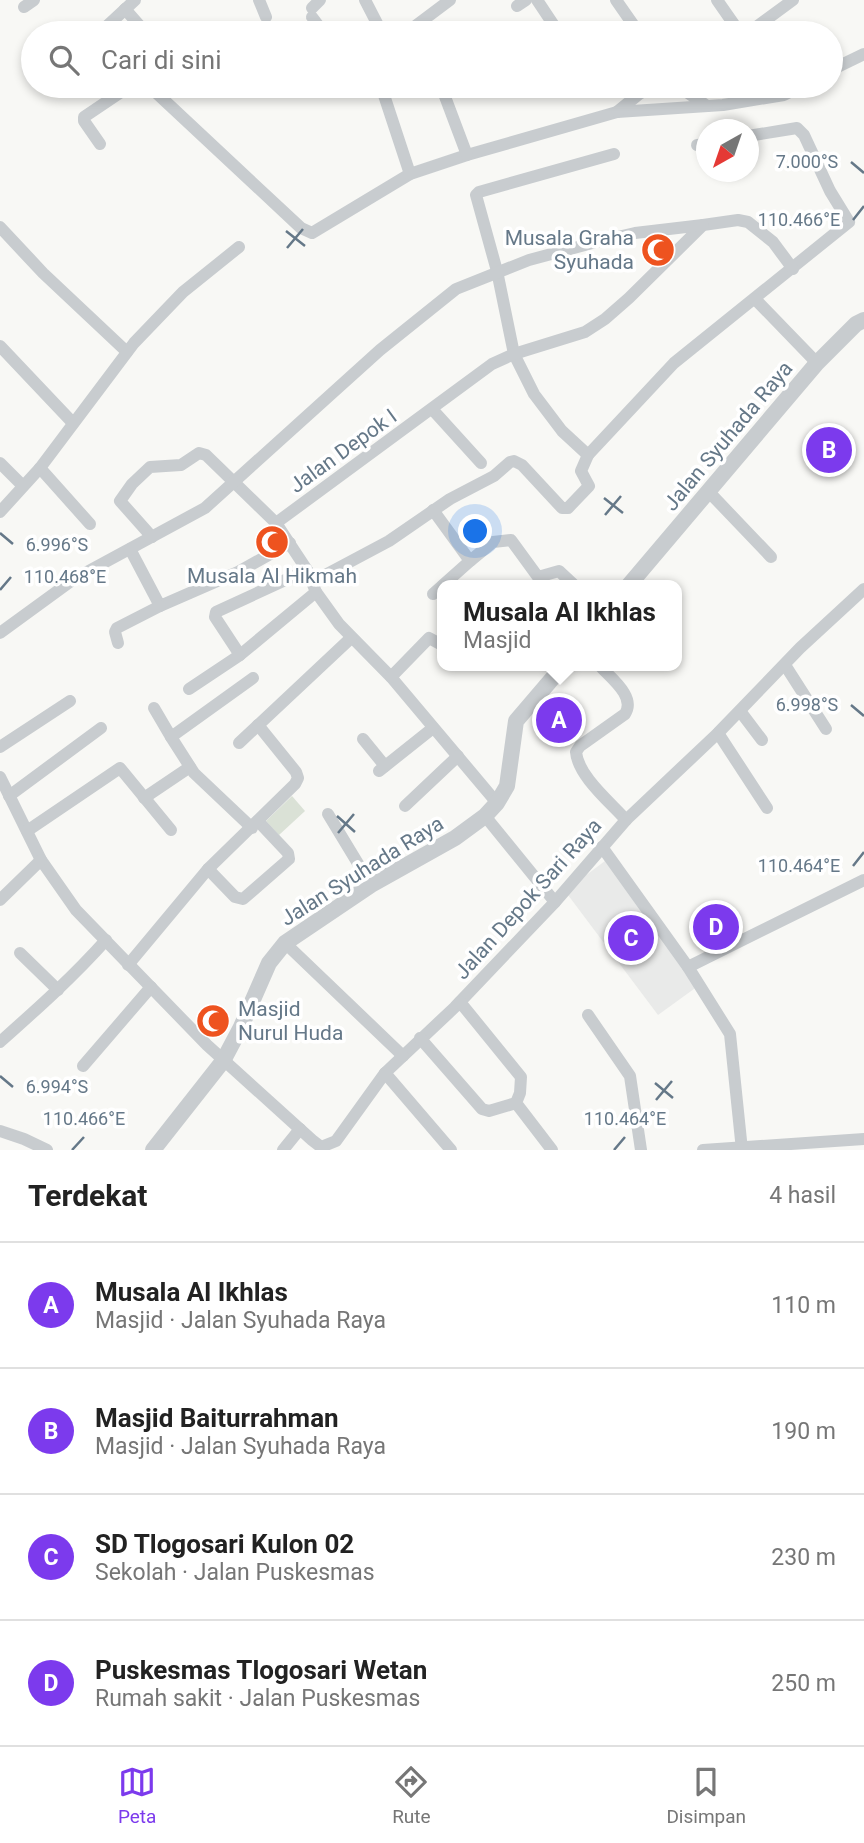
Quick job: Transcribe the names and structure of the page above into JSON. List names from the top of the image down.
{
  "streets": {
    "street": ["Jalan Syuhada Raya", "Jalan Depok I", "Jalan Depok Sari Raya"]
  },
  "crossings": [
    ["Jalan Syuhada Raya", "Jalan Depok Sari Raya"]
  ],
  "places": {
    "mosque": ["Musala Graha Syuhada", "Musala Al Hikmah", "Masjid Nurul Huda"]
  },
  "north": "bottom left",
  "page": {
    "search": "Cari di sini",
    "pins": [
      "B",
      "A",
      "D",
      "C"
    ],
    "popup": ["Musala Al Ikhlas", "Masjid"],
    "heading": ["Terdekat", "4 hasil"],
    "list": [
      {
        "mark": "A",
        "name": "Musala Al Ikhlas",
        "note": "Masjid · Jalan Syuhada Raya",
        "value": "110 m"
      },
      {
        "mark": "B",
        "name": "Masjid Baiturrahman",
        "note": "Masjid · Jalan Syuhada Raya",
        "value": "190 m"
      },
      {
        "mark": "C",
        "name": "SD Tlogosari Kulon 02",
        "note": "Sekolah · Jalan Puskesmas",
        "value": "230 m"
      },
      {
        "mark": "D",
        "name": "Puskesmas Tlogosari Wetan",
        "note": "Rumah sakit · Jalan Puskesmas",
        "value": "250 m"
      }
    ],
    "nav": ["Peta", "Rute", "Disimpan"]
  },
  "coordinates": [
    "7.000°S",
    "110.466°E",
    "6.996°S",
    "110.468°E",
    "6.998°S",
    "110.464°E",
    "6.994°S"
  ]
}
